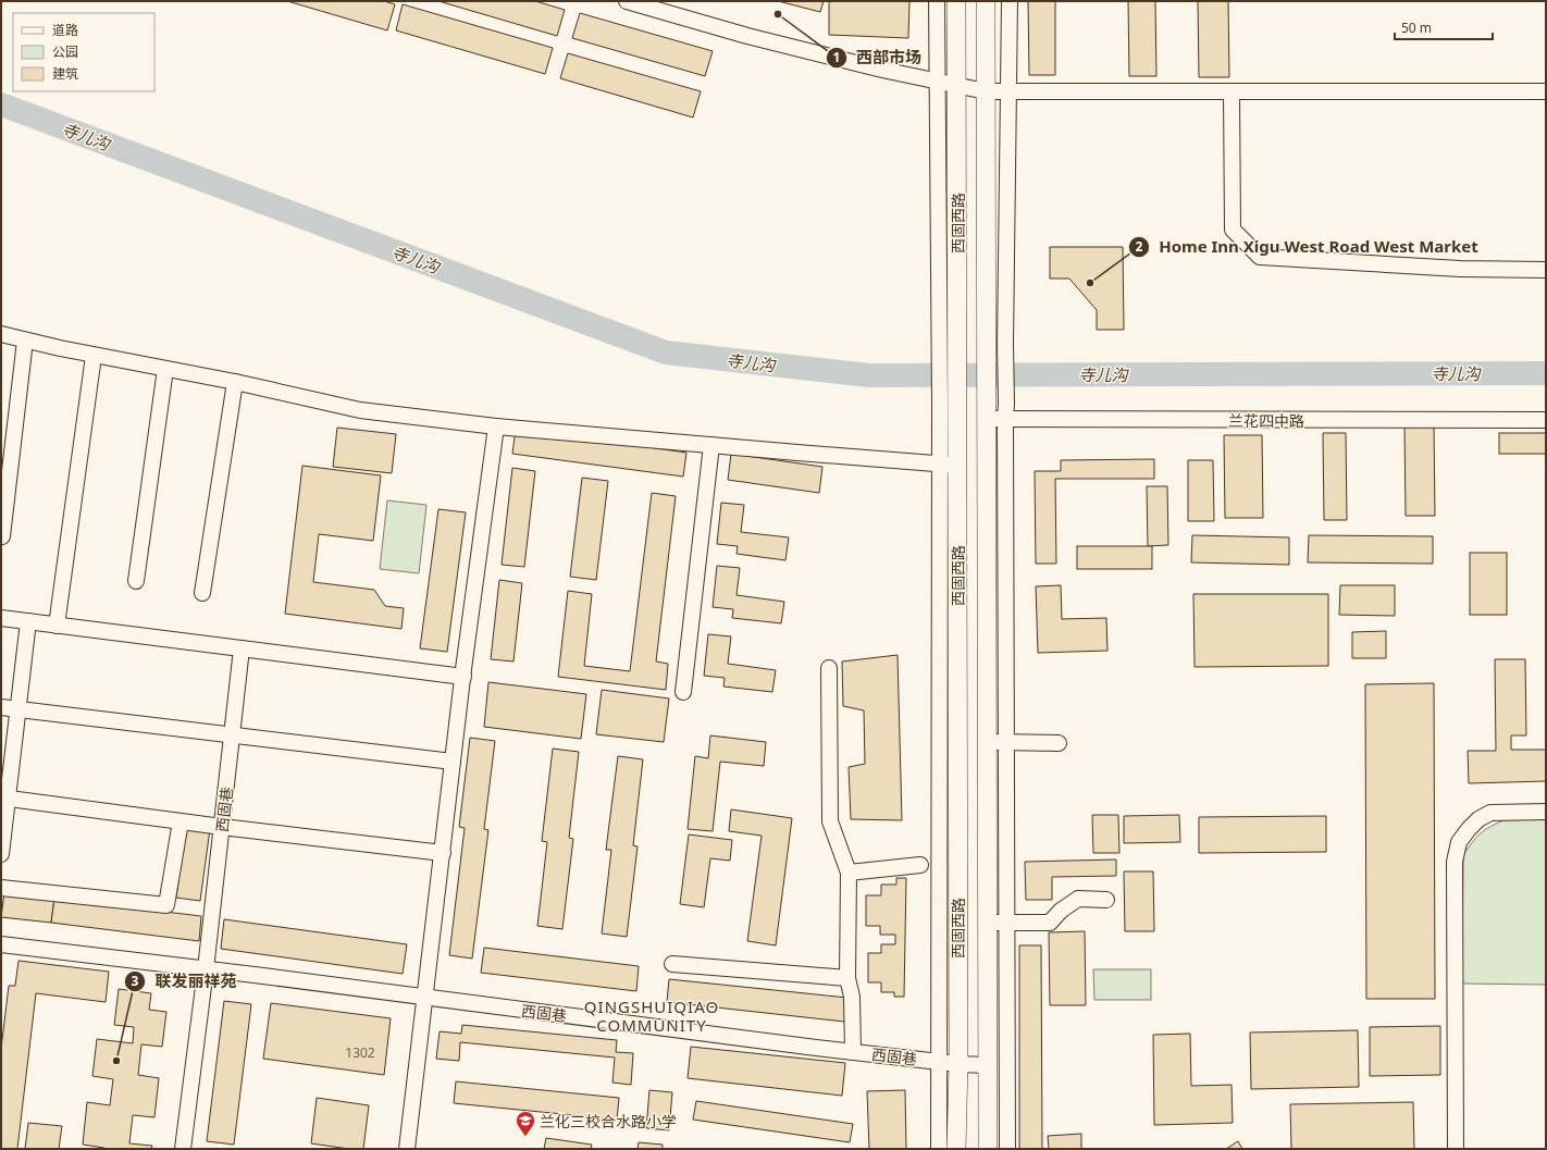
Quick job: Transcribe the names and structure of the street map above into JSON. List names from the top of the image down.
{
  "streets": {
    "main road": ["西固西路"],
    "street": ["兰花四中路", "西固巷"]
  },
  "crossings": [
    ["西固西路", "兰花四中路"],
    ["西固西路", "西固巷"]
  ],
  "districts": ["QINGSHUIQIAO COMMUNITY"],
  "water": ["寺儿沟"],
  "places": {
    "other": ["西部市场", "Home Inn Xigu West Road West Market", "联发丽祥苑"],
    "school or university": ["兰化三校合水路小学"]
  },
  "house_numbers": ["1302"],
  "legend": ["道路", "公园", "建筑"],
  "scale_bar": "50 m"
}
